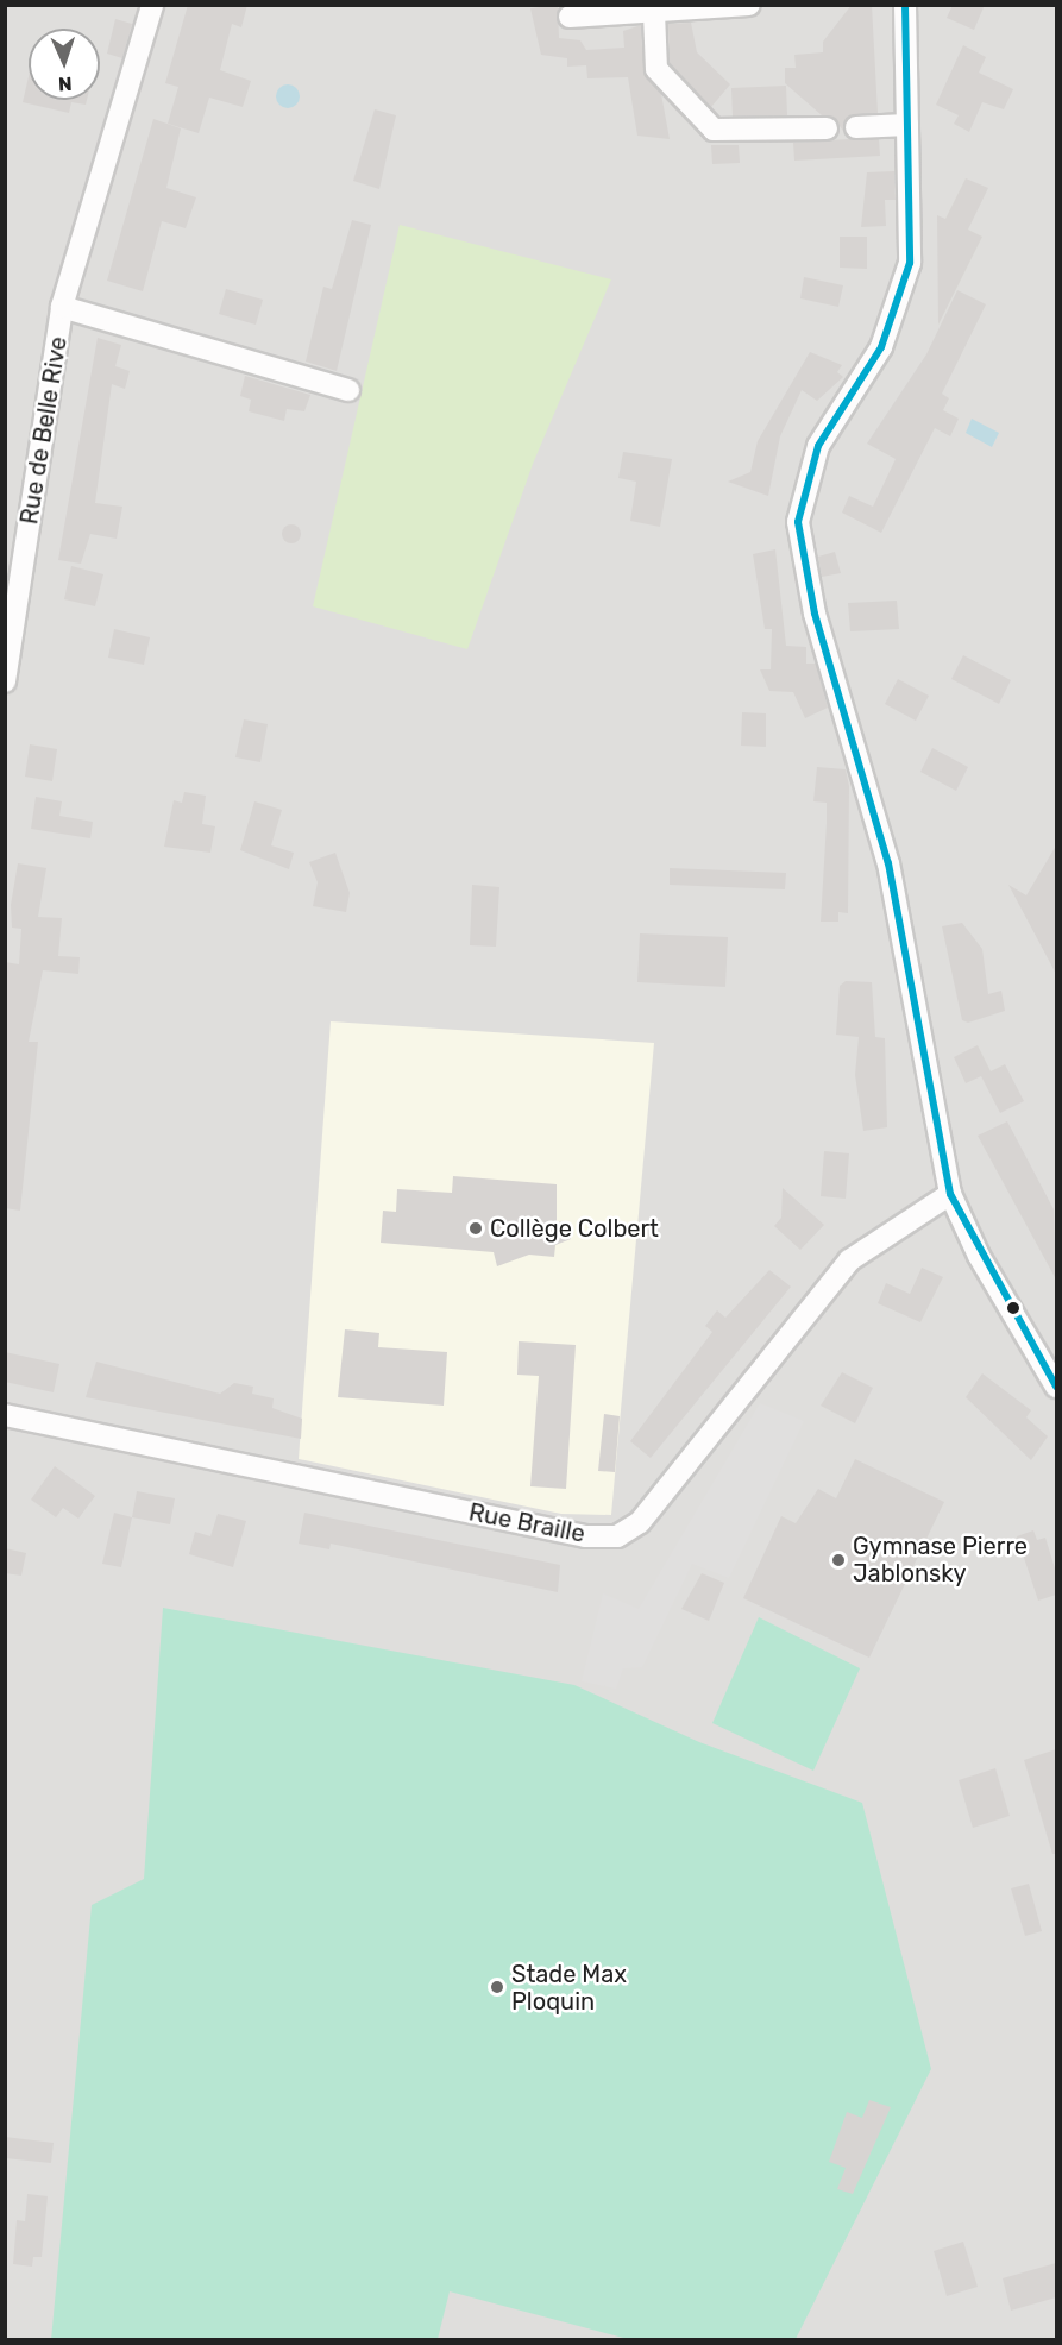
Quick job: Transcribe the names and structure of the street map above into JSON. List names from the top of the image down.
{
  "streets": {
    "street": ["Rue de Belle Rive", "Rue Braille"]
  },
  "places": ["Collège Colbert", "Gymnase Pierre Jablonsky", "Stade Max Ploquin"],
  "north": "bottom"
}
